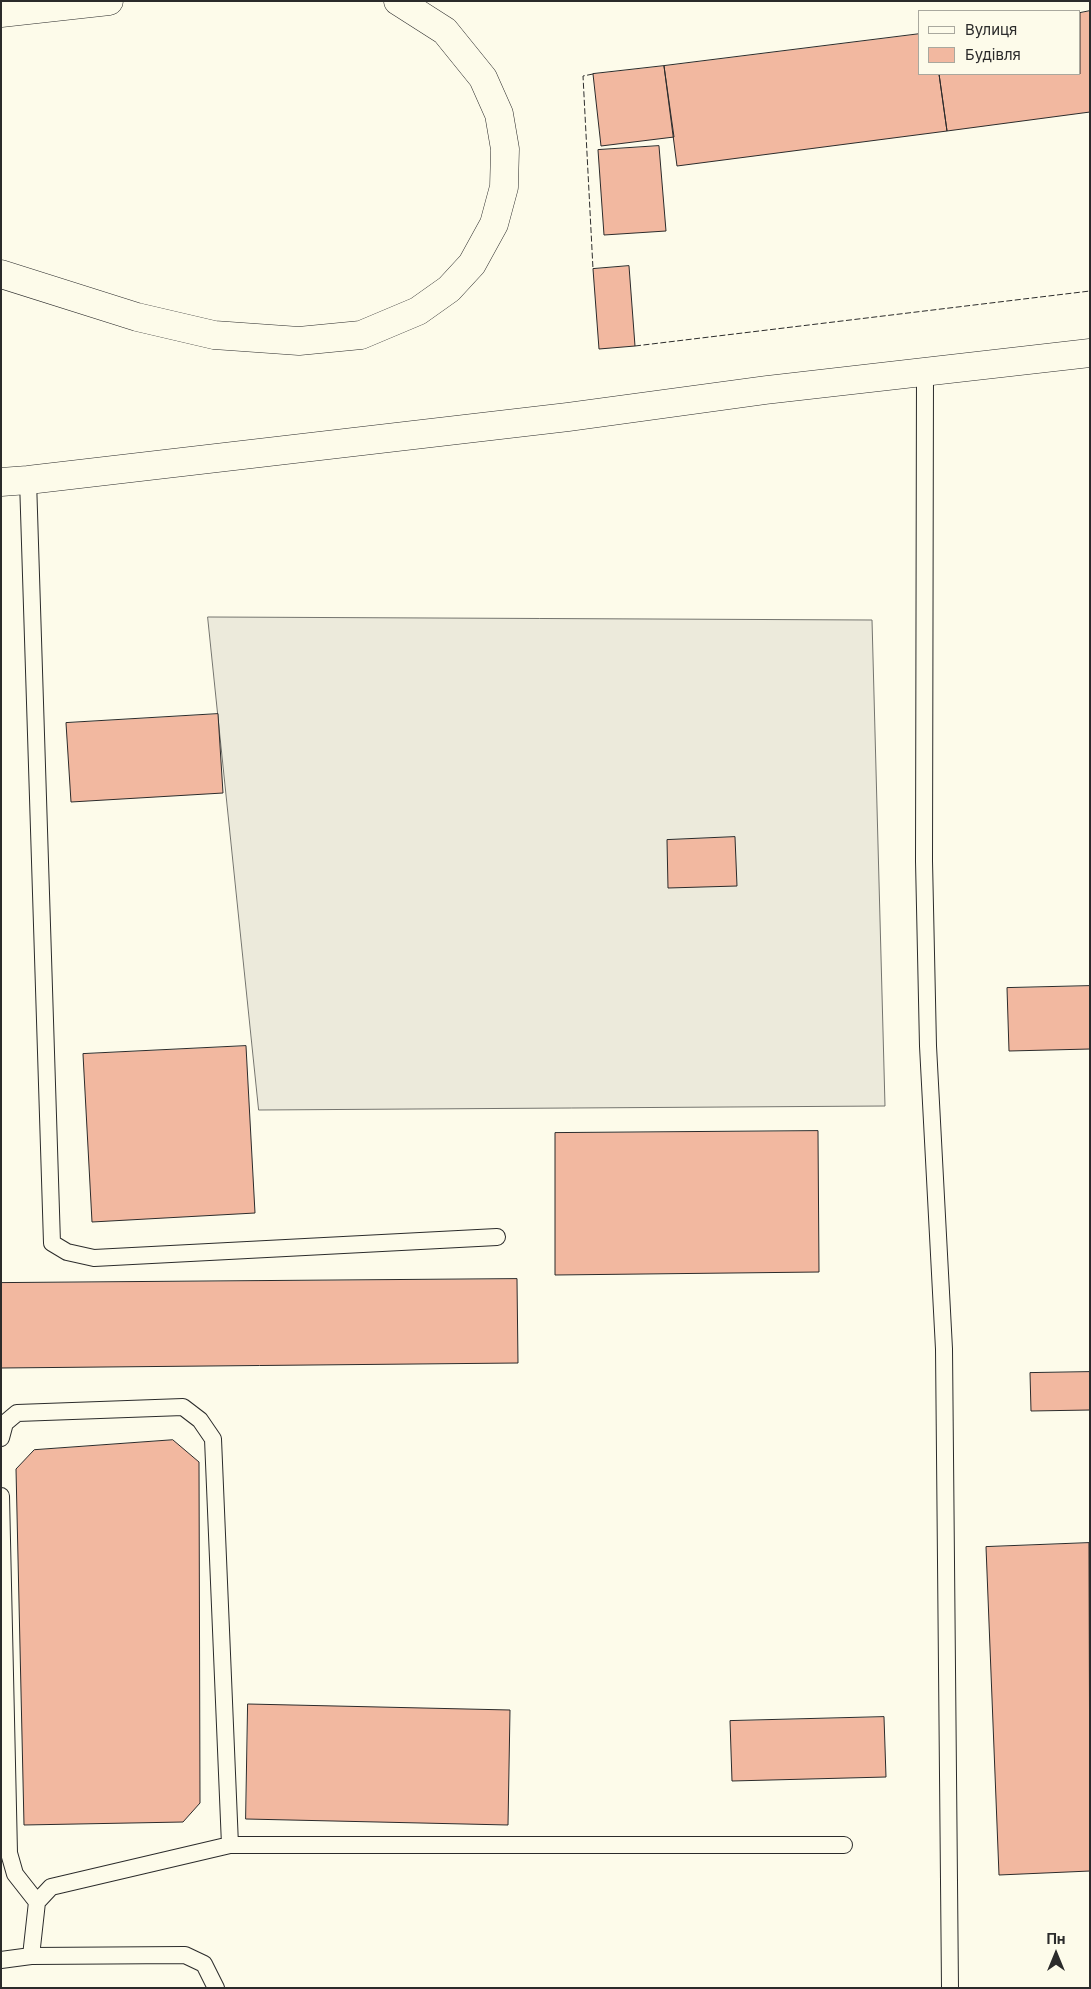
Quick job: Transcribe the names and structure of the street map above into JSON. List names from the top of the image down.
{
  "legend": ["Вулиця", "Будівля"],
  "north": "top"
}
